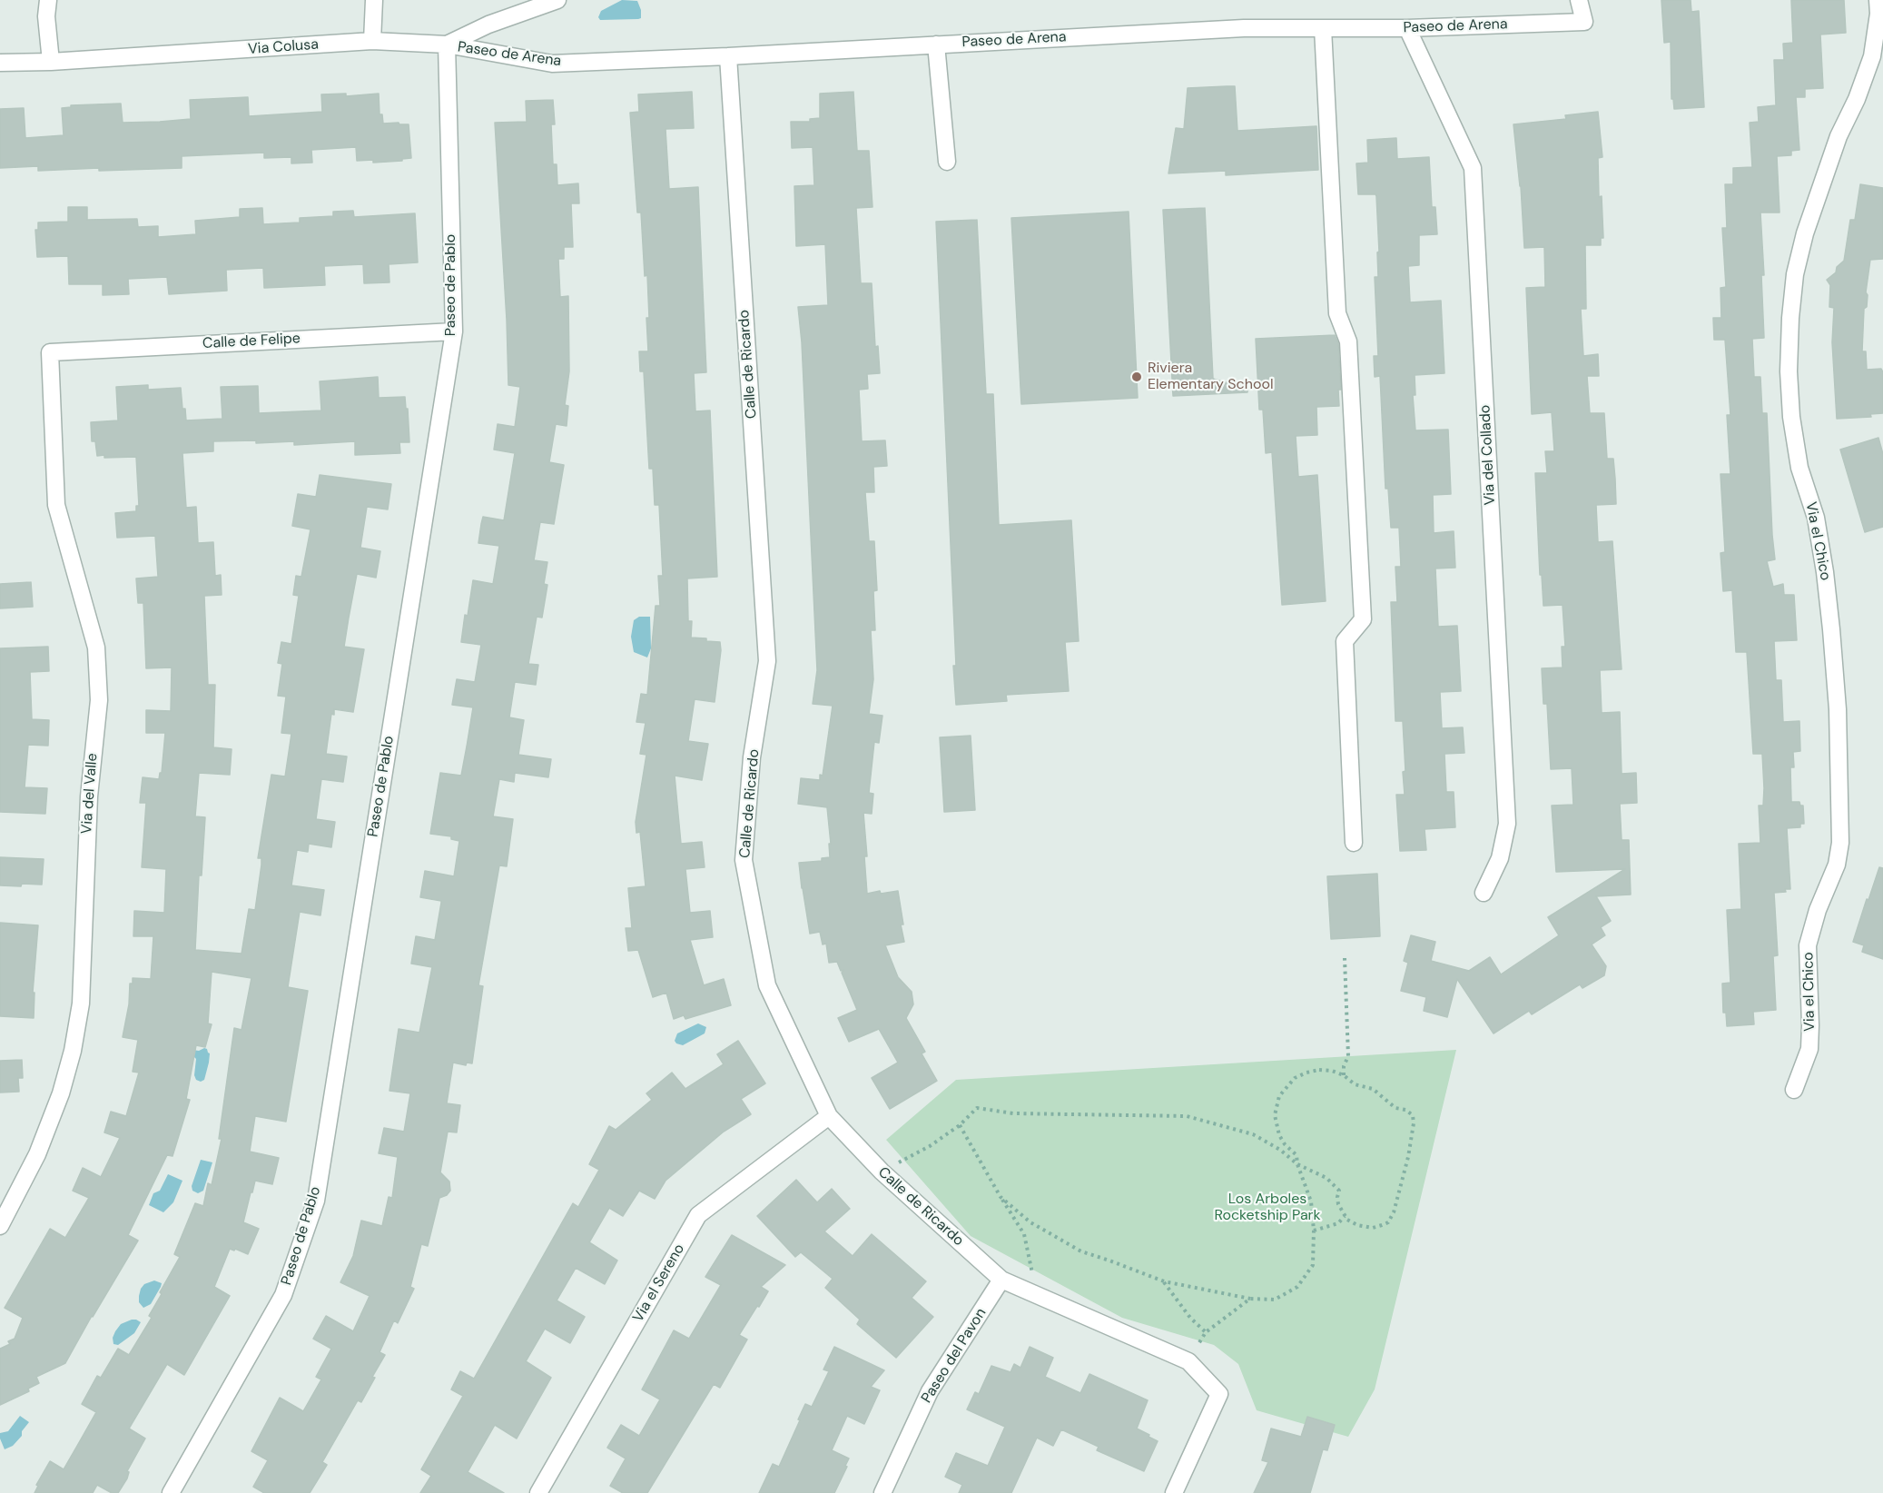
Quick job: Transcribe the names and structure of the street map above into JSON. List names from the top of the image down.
{
  "streets": {
    "street": [
      "Paseo de Arena",
      "Via Colusa",
      "Paseo de Pablo",
      "Calle de Felipe",
      "Calle de Ricardo",
      "Via del Collado",
      "Via el Chico",
      "Via del Valle",
      "Via el Sereno",
      "Paseo del Pavon"
    ]
  },
  "crossings": [
    ["Paseo de Arena", "Via Colusa"],
    ["Paseo de Arena", "Paseo de Pablo"],
    ["Paseo de Arena", "Calle de Ricardo"],
    ["Paseo de Arena", "Via del Collado"],
    ["Via Colusa", "Paseo de Pablo"],
    ["Paseo de Pablo", "Calle de Felipe"],
    ["Calle de Felipe", "Via del Valle"],
    ["Calle de Ricardo", "Via el Sereno"],
    ["Calle de Ricardo", "Paseo del Pavon"]
  ],
  "parks": ["Los Arboles Rocketship Park"],
  "places": ["Riviera Elementary School"]
}
